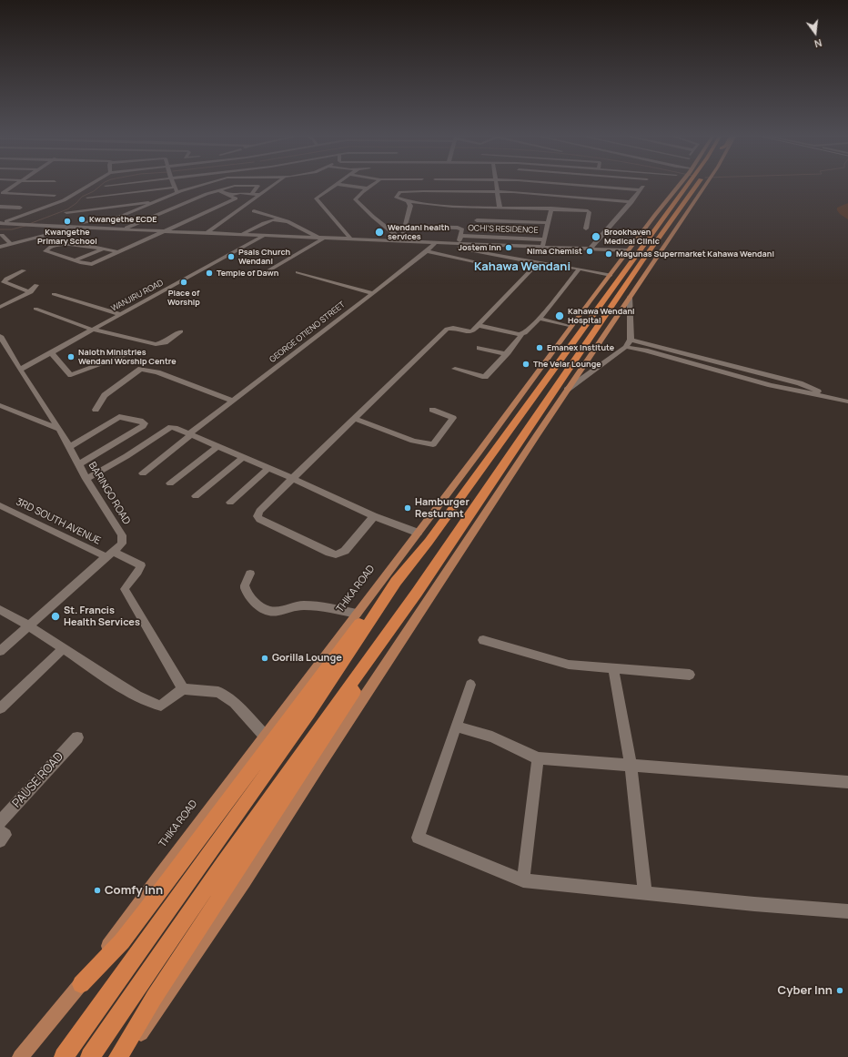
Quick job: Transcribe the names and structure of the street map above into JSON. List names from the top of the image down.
{
  "streets": {
    "highway": ["THIKA ROAD"],
    "street": [
      "OCHI'S RESIDENCE",
      "WANJIRU ROAD",
      "GEORGE OTIENO STREET",
      "BARINGO ROAD",
      "3RD SOUTH AVENUE",
      "PAUSE ROAD"
    ]
  },
  "crossings": [
    ["WANJIRU ROAD", "BARINGO ROAD"],
    ["BARINGO ROAD", "3RD SOUTH AVENUE"]
  ],
  "districts": ["Kahawa Wendani"],
  "places": [
    "Kwangethe ECDE",
    "Kwangethe Primary School",
    "Wendani health services",
    "Brookhaven Medical Clinic",
    "Jostem Inn",
    "Nima Chemist",
    "Magunas Supermarket Kahawa Wendani",
    "Psals Church Wendani",
    "Temple of Dawn",
    "Place of Worship",
    "Kahawa Wendani Hospital",
    "Emanex Institute",
    "Naioth Ministries Wendani Worship Centre",
    "The Velar Lounge",
    "Hamburger Resturant",
    "St. Francis Health Services",
    "Gorilla Lounge",
    "Comfy Inn",
    "Cyber Inn"
  ],
  "north": "bottom"
}
